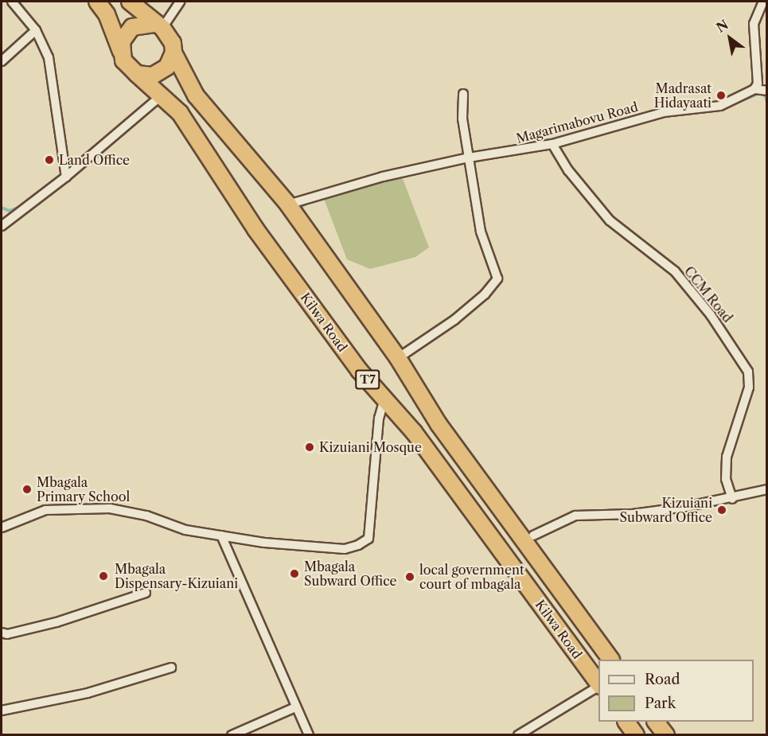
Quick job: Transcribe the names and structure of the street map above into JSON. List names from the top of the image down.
{
  "streets": {
    "highway": ["Kilwa Road", "T7"],
    "street": ["Magarimabovu Road", "CCM Road"]
  },
  "crossings": [
    ["Magarimabovu Road", "CCM Road"],
    ["Magarimabovu Road", "Kilwa Road"],
    ["Kilwa Road", "T7"]
  ],
  "places": [
    "Madrasat Hidayaati",
    "Land Office",
    "Kizuiani Mosque",
    "Mbagala Primary School",
    "Kizuiani Subward Office",
    "Mbagala Subward Office",
    "Mbagala Dispensary-Kizuiani",
    "local government court of mbagala"
  ],
  "legend": ["Road", "Park"],
  "north": "top left"
}
